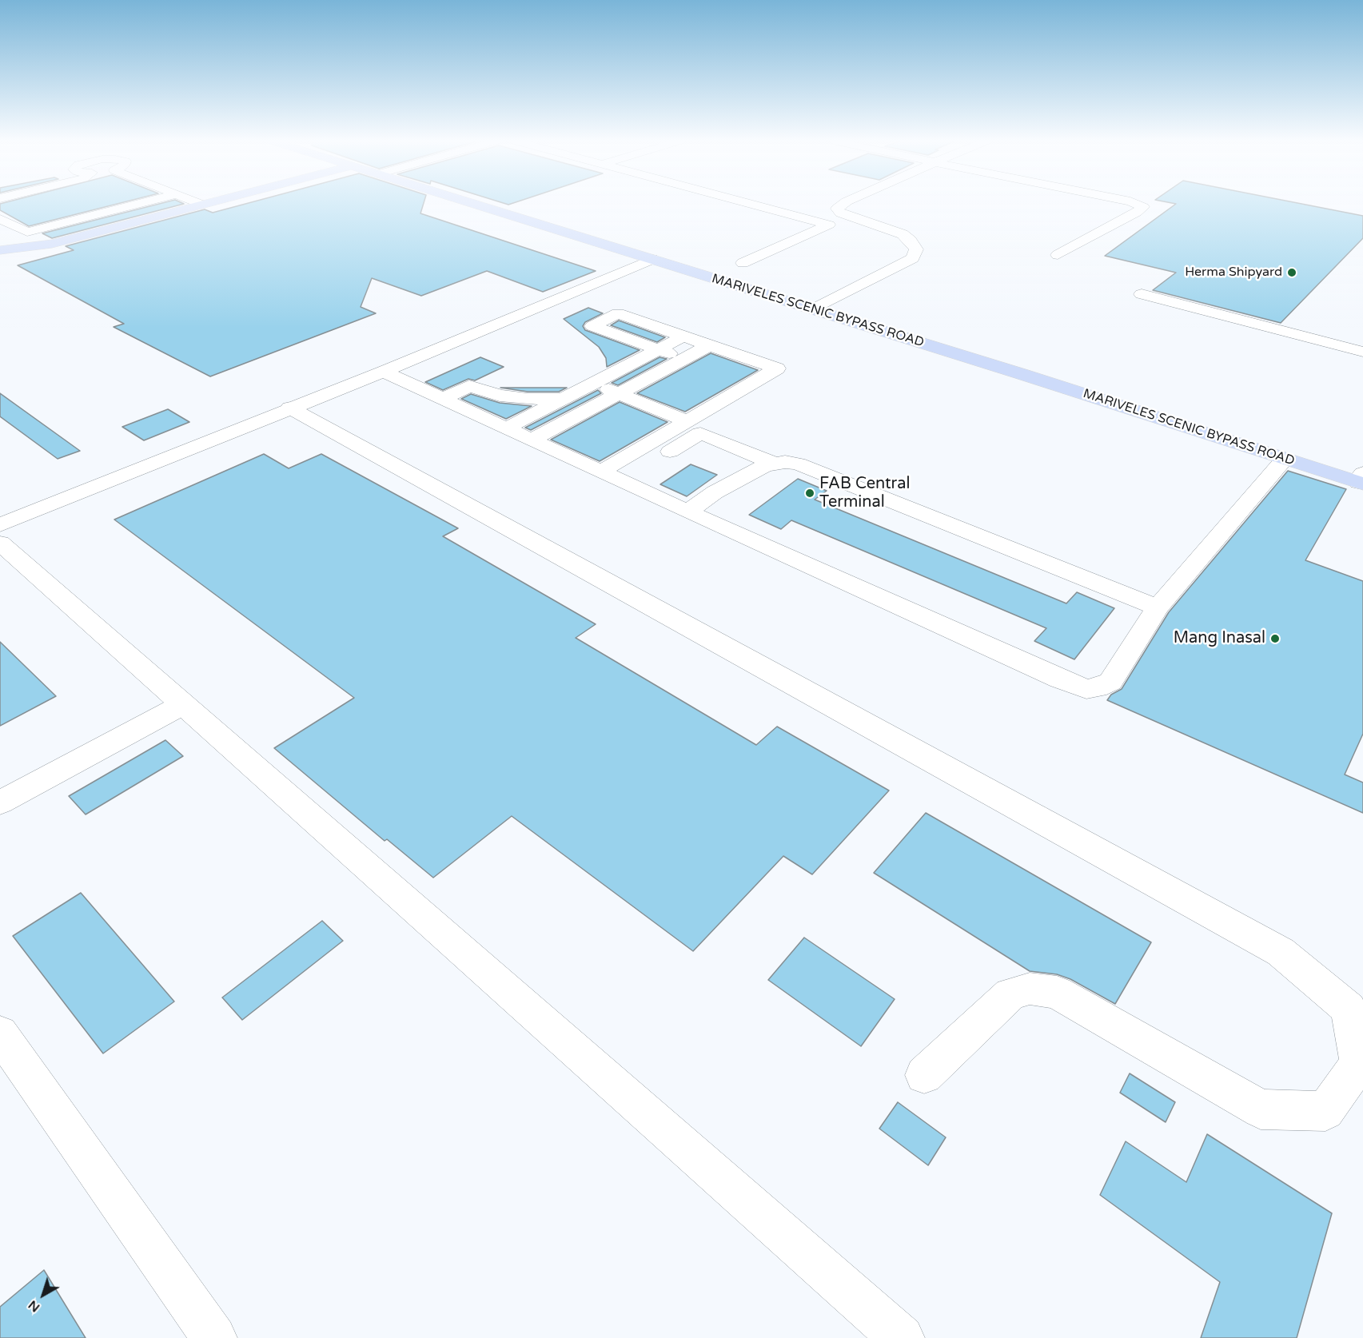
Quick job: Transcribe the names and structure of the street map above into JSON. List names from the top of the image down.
{
  "streets": {
    "main road": ["MARIVELES SCENIC BYPASS ROAD"]
  },
  "places": ["Herma Shipyard", "FAB Central Terminal", "Mang Inasal"],
  "north": "bottom left"
}
